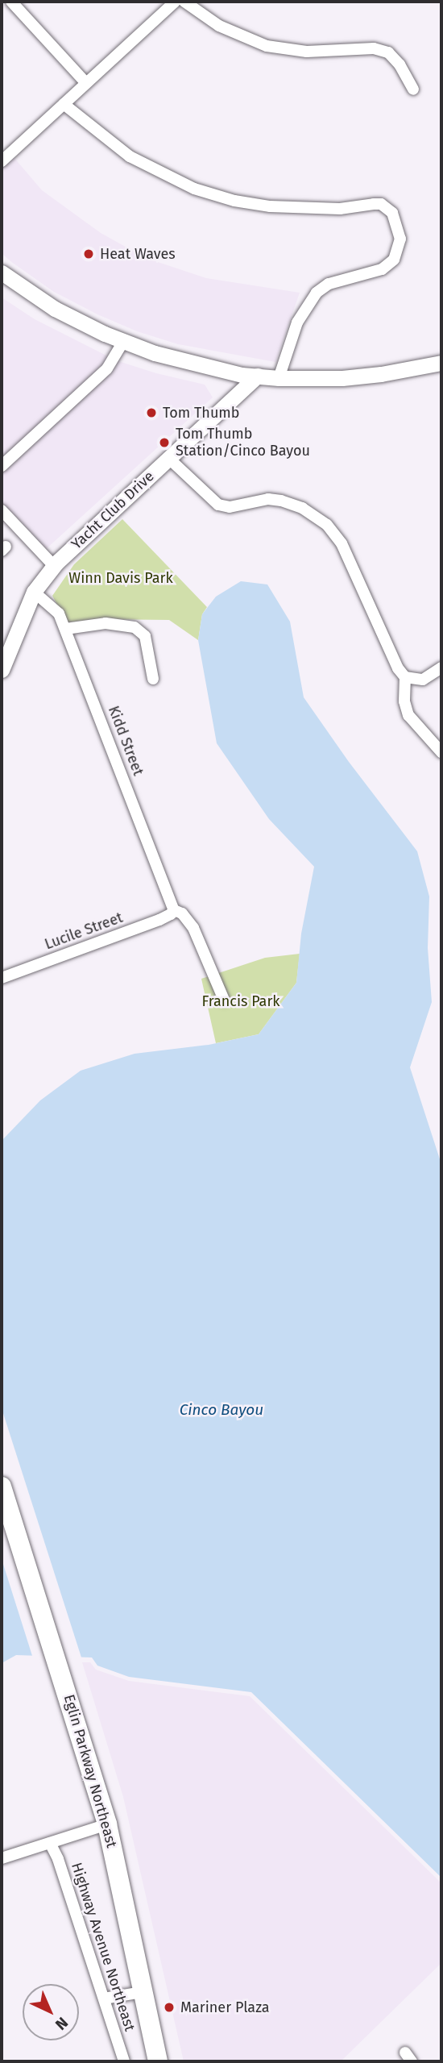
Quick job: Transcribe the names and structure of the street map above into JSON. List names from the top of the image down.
{
  "streets": {
    "highway": ["Eglin Parkway Northeast"],
    "main road": ["Yacht Club Drive"],
    "street": ["Kidd Street", "Lucile Street", "Highway Avenue Northeast"]
  },
  "crossings": [
    ["Yacht Club Drive", "Kidd Street"],
    ["Kidd Street", "Lucile Street"]
  ],
  "water": ["Cinco Bayou"],
  "parks": ["Winn Davis Park", "Francis Park"],
  "places": [
    "Heat Waves",
    "Tom Thumb",
    "Tom Thumb Station/Cinco Bayou",
    "Mariner Plaza"
  ],
  "north": "bottom right"
}
